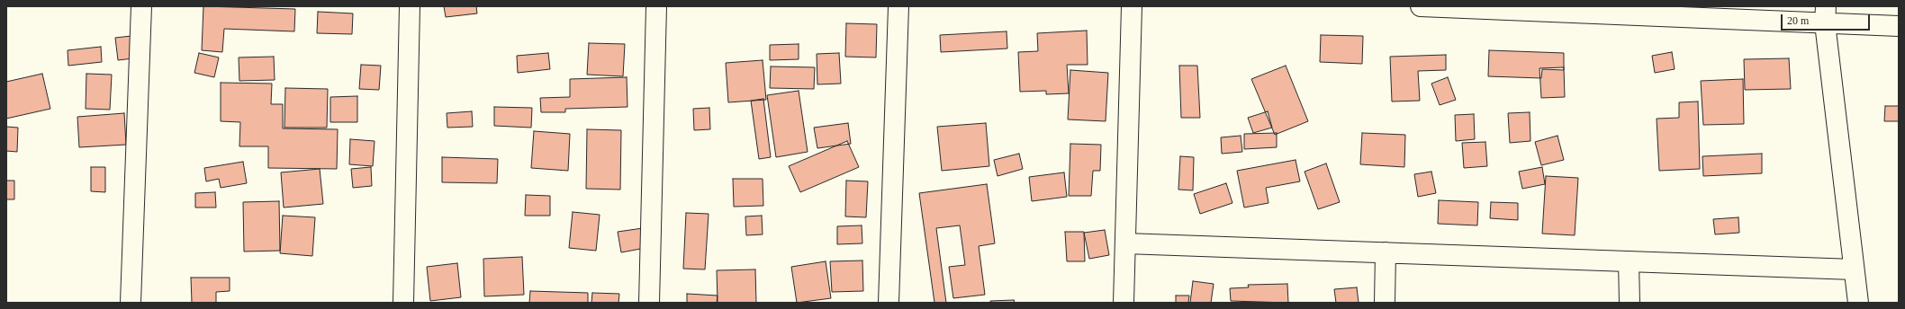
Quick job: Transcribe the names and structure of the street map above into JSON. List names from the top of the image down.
{
  "scale_bar": "20 m"
}
